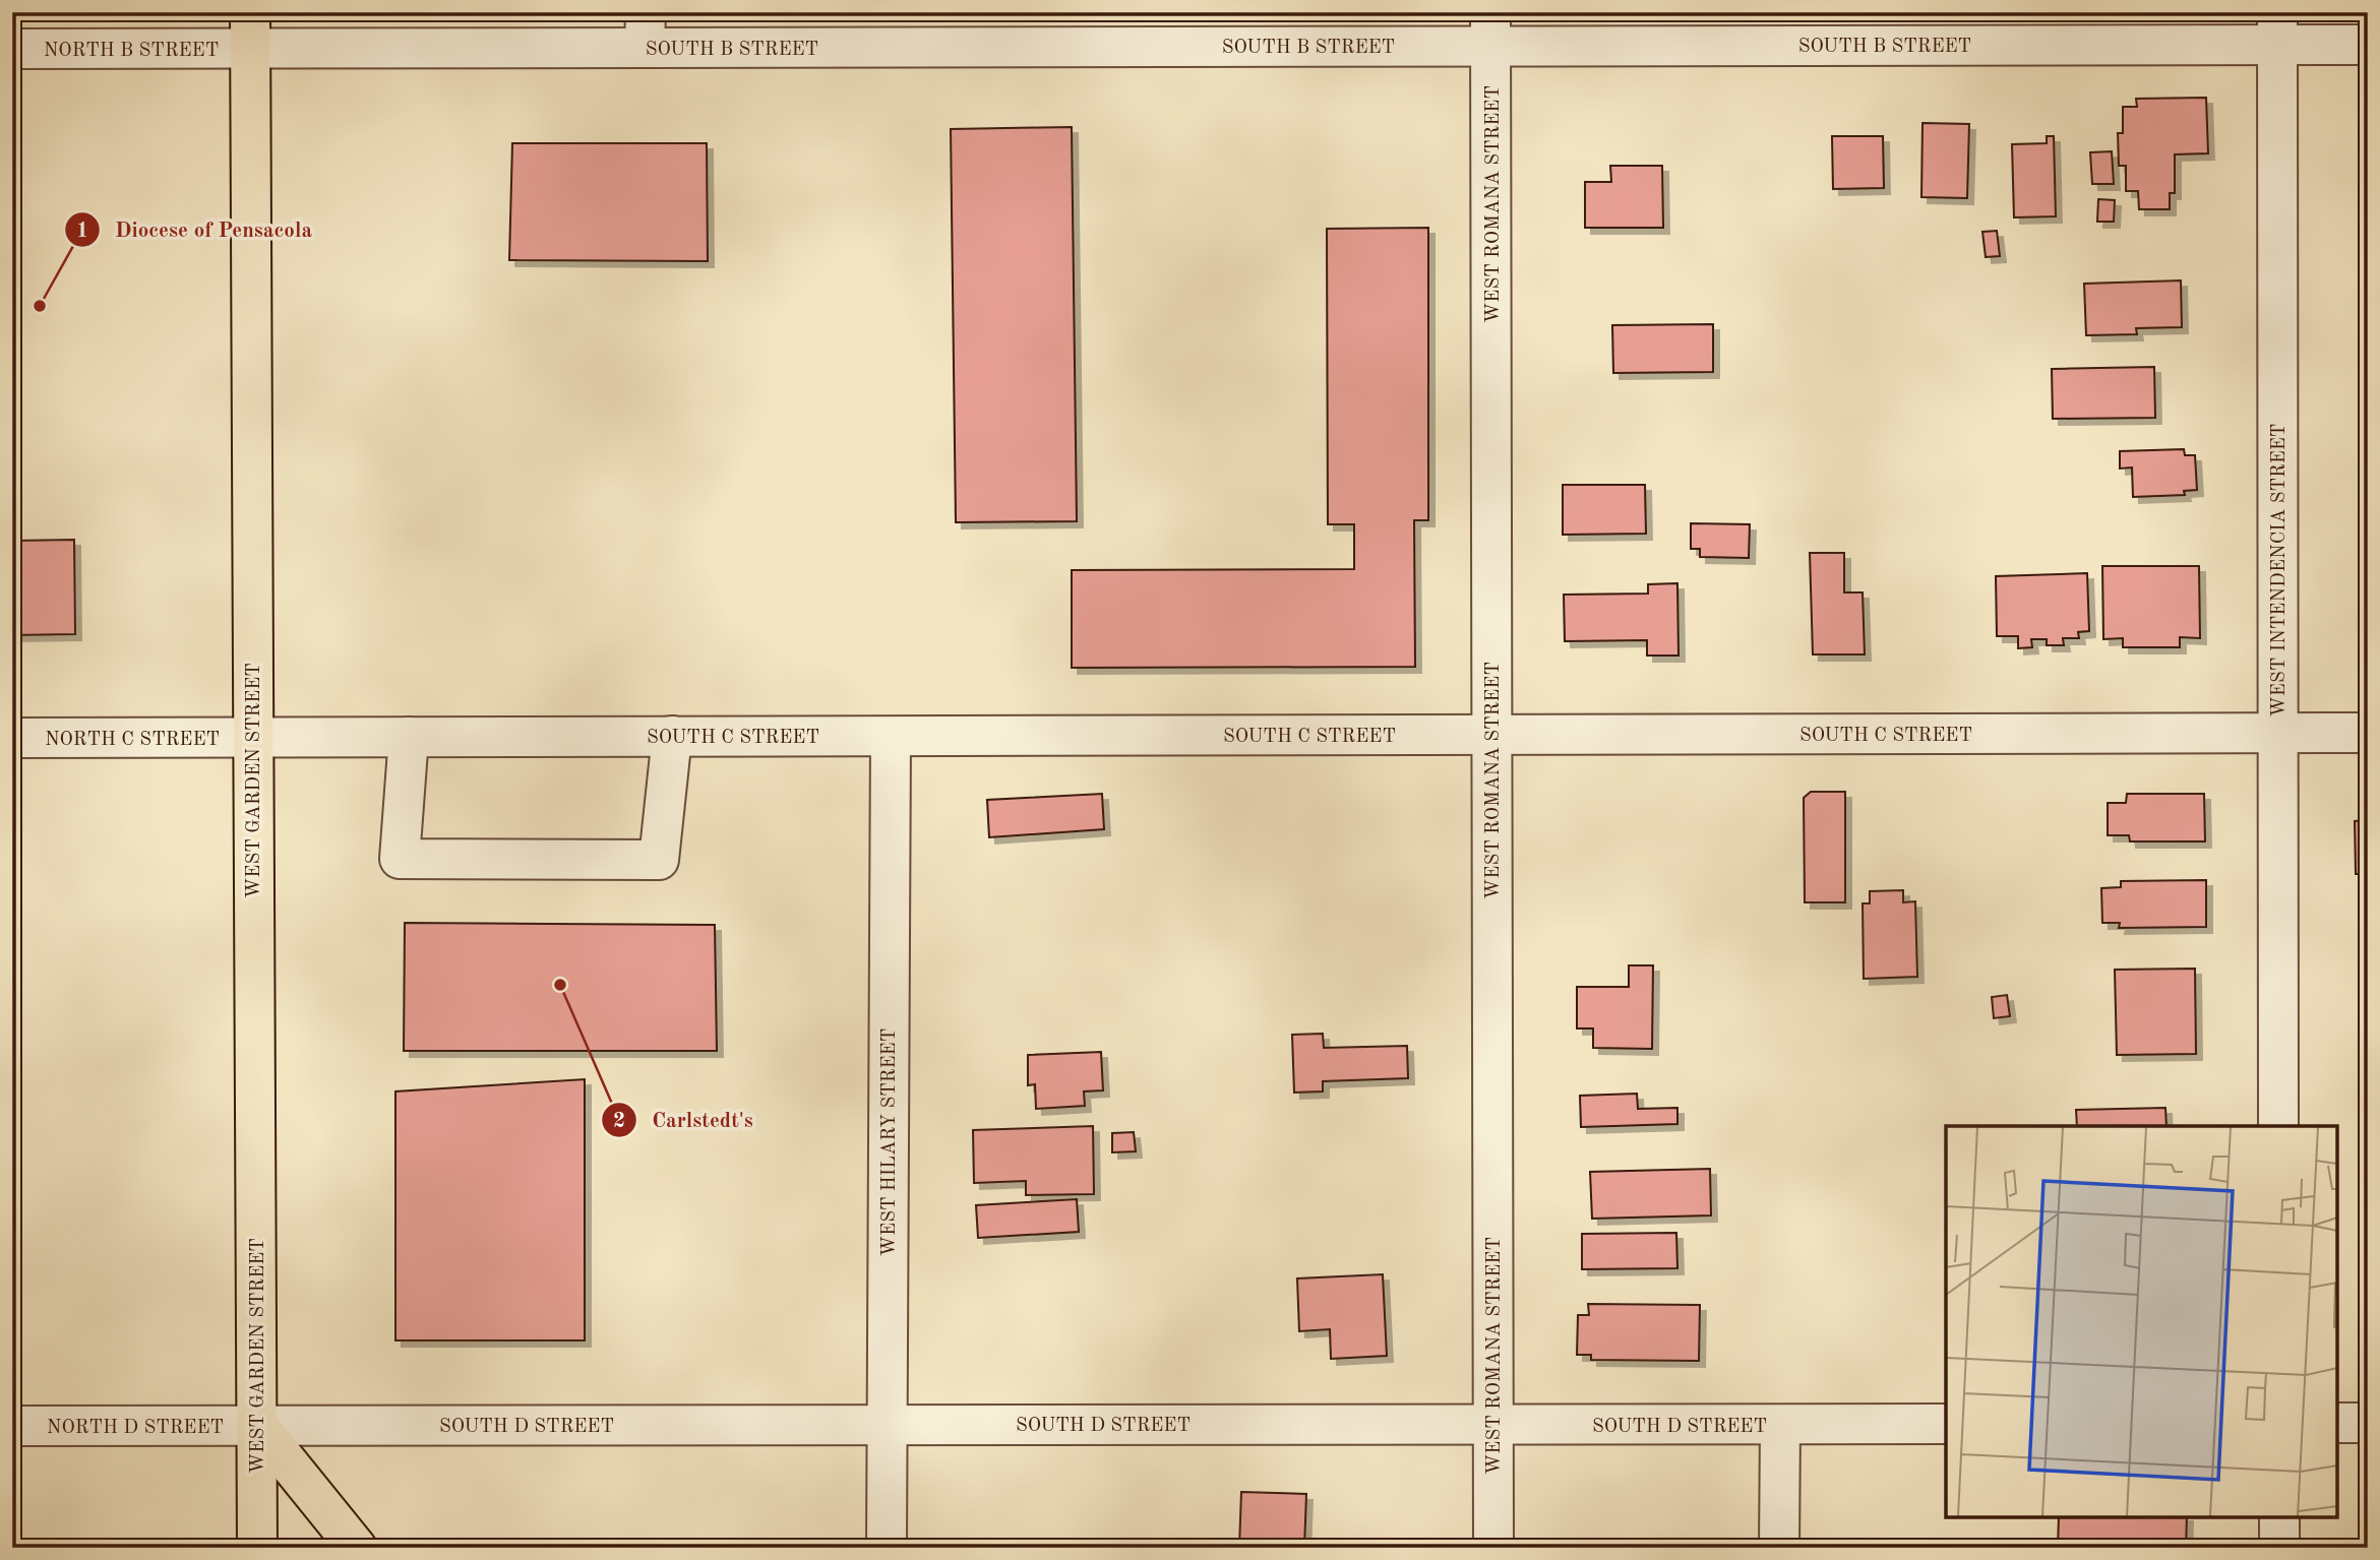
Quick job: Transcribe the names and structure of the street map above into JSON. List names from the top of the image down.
{
  "streets": {
    "main road": ["WEST GARDEN STREET"],
    "street": [
      "SOUTH B STREET",
      "NORTH B STREET",
      "WEST ROMANA STREET",
      "WEST INTENDENCIA STREET",
      "SOUTH C STREET",
      "NORTH C STREET",
      "WEST HILARY STREET",
      "SOUTH D STREET",
      "NORTH D STREET"
    ]
  },
  "crossings": [
    ["SOUTH B STREET", "NORTH B STREET"],
    ["SOUTH B STREET", "WEST ROMANA STREET"],
    ["SOUTH B STREET", "WEST INTENDENCIA STREET"],
    ["SOUTH B STREET", "WEST GARDEN STREET"],
    ["NORTH B STREET", "WEST GARDEN STREET"],
    ["WEST ROMANA STREET", "SOUTH C STREET"],
    ["WEST ROMANA STREET", "SOUTH D STREET"],
    ["WEST INTENDENCIA STREET", "SOUTH C STREET"],
    ["SOUTH C STREET", "NORTH C STREET"],
    ["SOUTH C STREET", "WEST GARDEN STREET"],
    ["SOUTH C STREET", "WEST HILARY STREET"],
    ["NORTH C STREET", "WEST GARDEN STREET"],
    ["WEST GARDEN STREET", "SOUTH D STREET"],
    ["WEST GARDEN STREET", "NORTH D STREET"],
    ["WEST HILARY STREET", "SOUTH D STREET"],
    ["SOUTH D STREET", "NORTH D STREET"]
  ],
  "places": ["Diocese of Pensacola", "Carlstedt's"]
}
